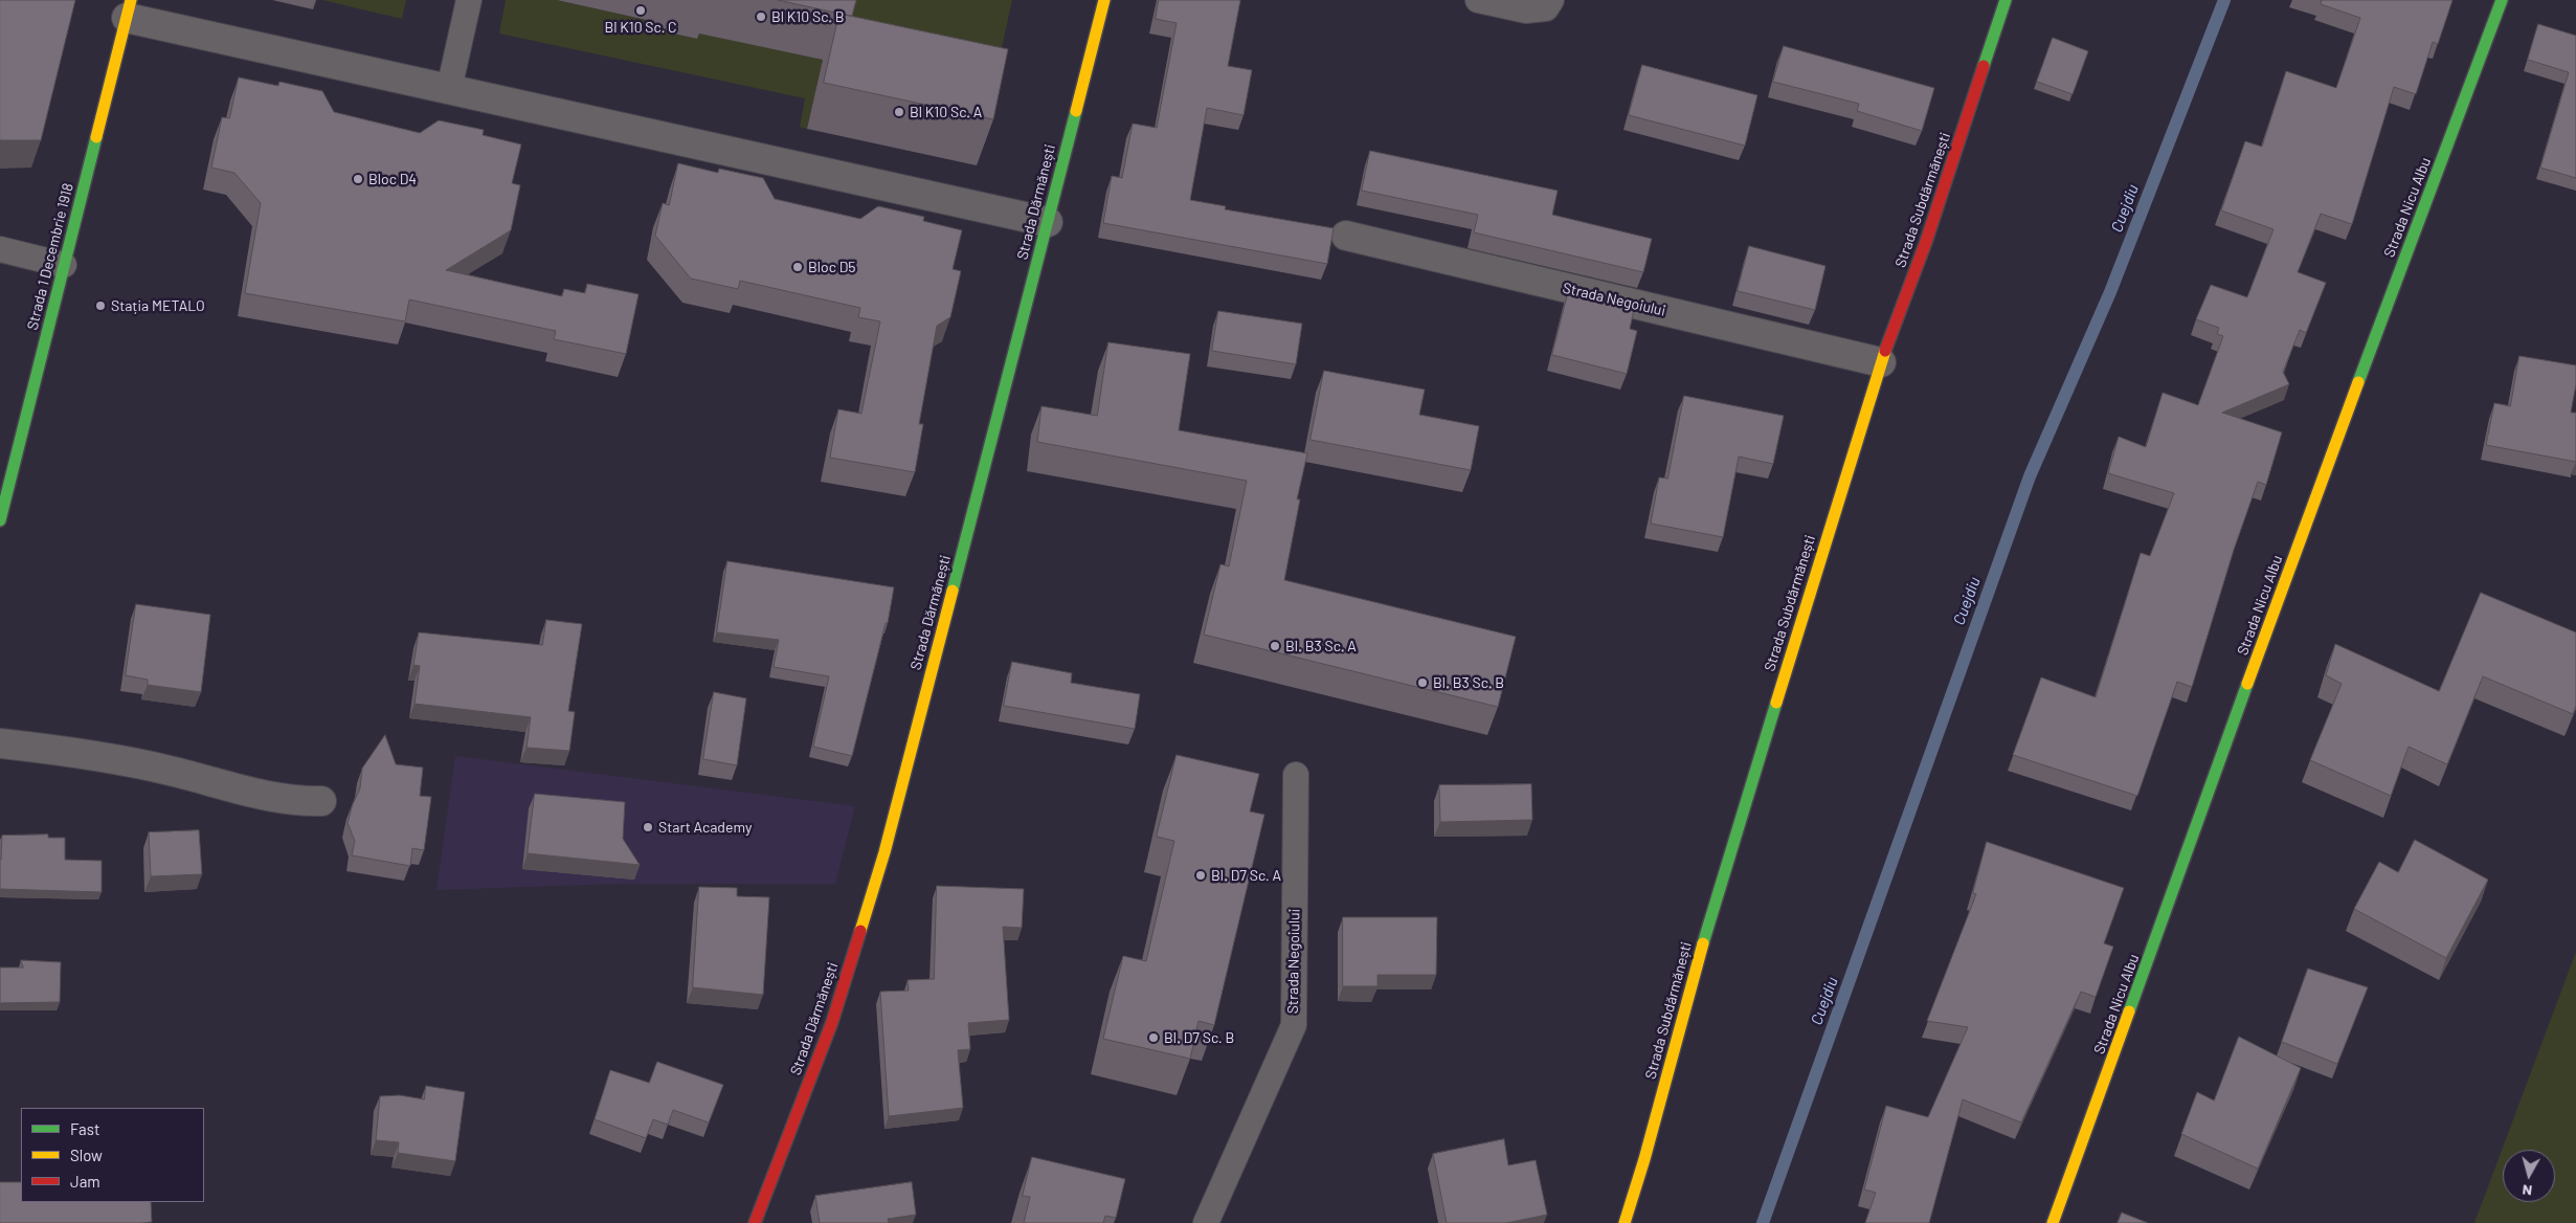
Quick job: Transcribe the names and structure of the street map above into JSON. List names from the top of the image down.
{
  "streets": {
    "street": [
      "Strada Subdărmănești",
      "Strada Dărmănești",
      "Strada Nicu Albu",
      "Strada 1 Decembrie 1918",
      "Strada Negoiului"
    ]
  },
  "crossings": [
    ["Strada Subdărmănești", "Strada Negoiului"]
  ],
  "water": ["Cuejdiu"],
  "places": [
    "Bl K10 Sc. C",
    "Bl K10 Sc. B",
    "Bl K10 Sc. A",
    "Bloc D4",
    "Bloc D5",
    "Stația METALO",
    "Bl. B3 Sc. A",
    "Bl. B3 Sc. B",
    "Start Academy",
    "Bl. D7 Sc. A",
    "Bl. D7 Sc. B"
  ],
  "legend": ["Fast", "Slow", "Jam"],
  "north": "bottom"
}
